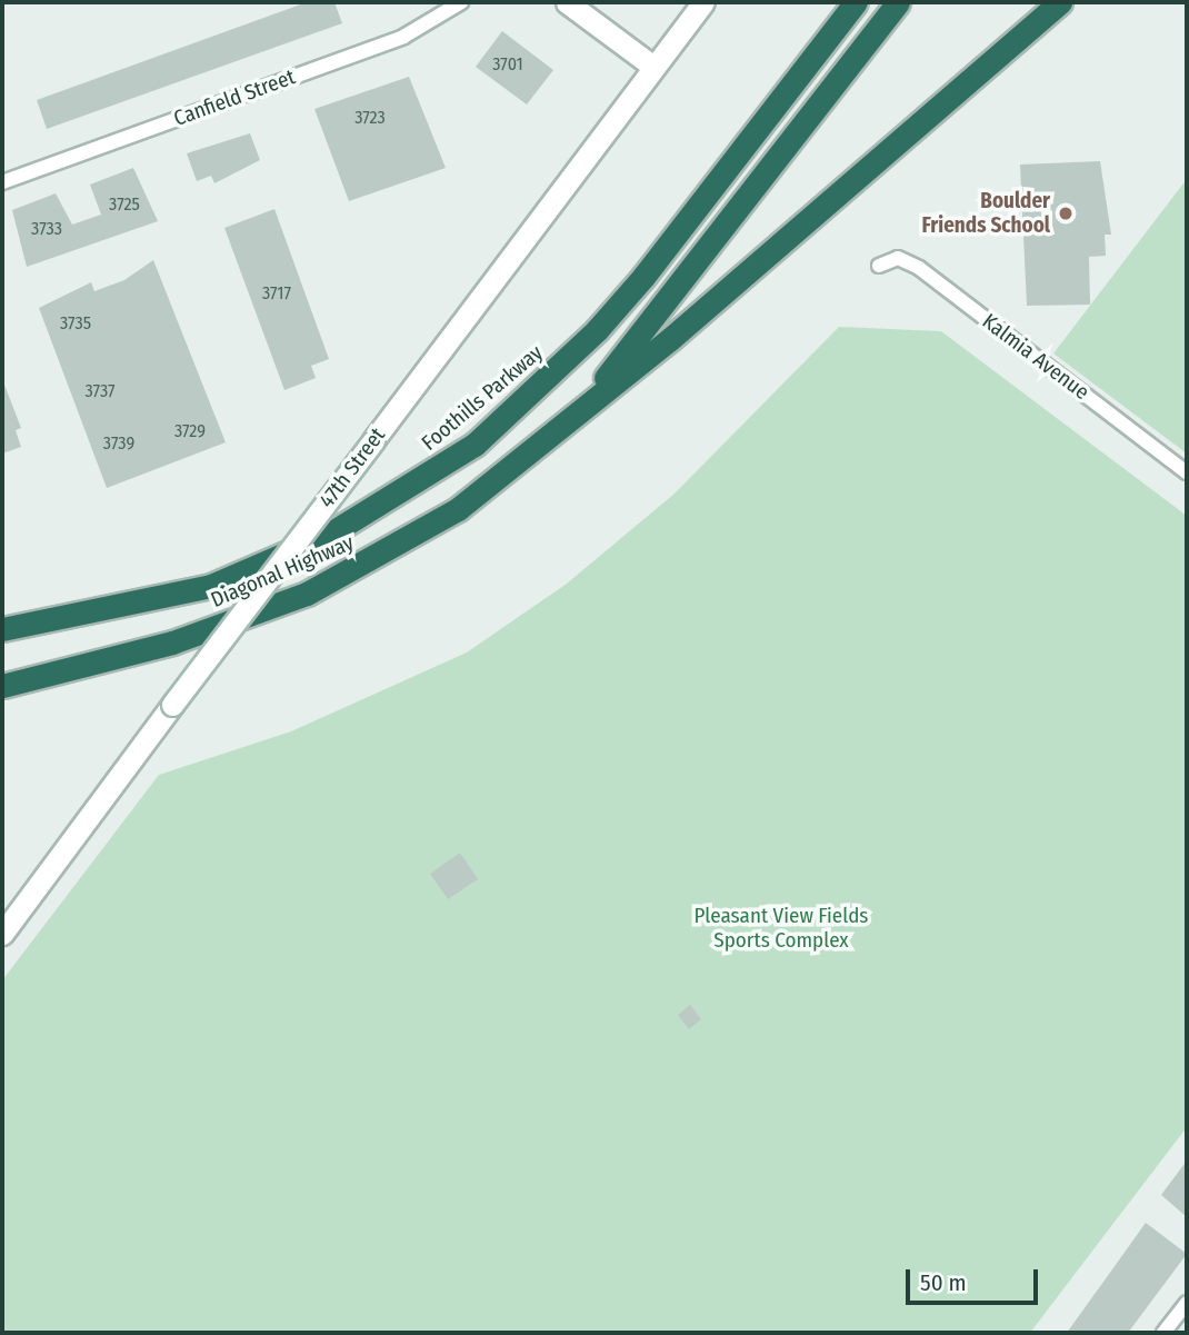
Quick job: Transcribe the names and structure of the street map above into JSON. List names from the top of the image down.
{
  "streets": {
    "highway": ["Foothills Parkway", "Diagonal Highway"],
    "street": ["Canfield Street", "Kalmia Avenue", "47th Street"]
  },
  "parks": ["Pleasant View Fields Sports Complex"],
  "places": ["Boulder Friends School"],
  "house_numbers": [
    "3701",
    "3723",
    "3725",
    "3733",
    "3717",
    "3735",
    "3737",
    "3729",
    "3739"
  ],
  "scale_bar": "50 m"
}
